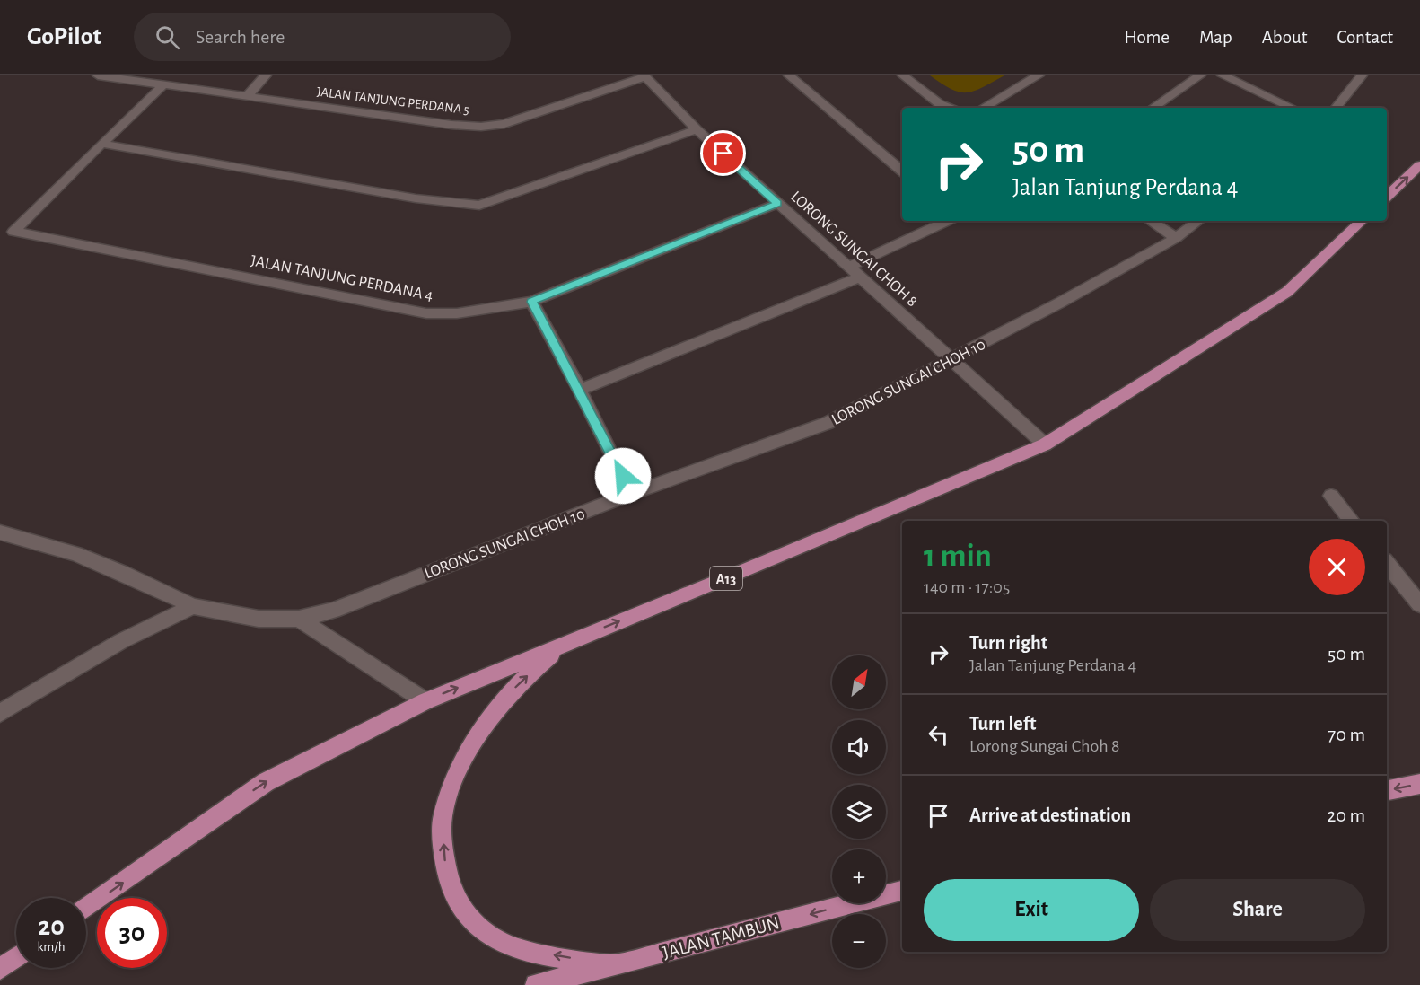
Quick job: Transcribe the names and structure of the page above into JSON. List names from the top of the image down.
{
  "streets": {
    "main road": ["A13", "JALAN TAMBUN"],
    "street": [
      "JALAN TANJUNG PERDANA 5",
      "LORONG SUNGAI CHOH 8",
      "JALAN TANJUNG PERDANA 4",
      "LORONG SUNGAI CHOH 10"
    ]
  },
  "crossings": [
    ["JALAN TANJUNG PERDANA 5", "LORONG SUNGAI CHOH 8"],
    ["LORONG SUNGAI CHOH 8", "JALAN TANJUNG PERDANA 4"],
    ["LORONG SUNGAI CHOH 8", "LORONG SUNGAI CHOH 10"],
    ["LORONG SUNGAI CHOH 8", "A13"]
  ],
  "one_way": ["JALAN TAMBUN"],
  "north": "top right",
  "page": {
    "header": "GoPilot",
    "search": "Search here",
    "nav": [
      "Home",
      "Map",
      "About",
      "Contact"
    ],
    "turn": ["50 m", "Jalan Tanjung Perdana 4"],
    "heading": ["1 min", "140 m · 17:05"],
    "list": [
      {
        "name": "Turn right",
        "note": "Jalan Tanjung Perdana 4",
        "value": "50 m"
      },
      {
        "name": "Turn left",
        "note": "Lorong Sungai Choh 8",
        "value": "70 m"
      },
      {
        "name": "Arrive at destination",
        "value": "20 m"
      }
    ],
    "map_buttons": ["+", "−"],
    "buttons": ["Exit", "Share"],
    "speed": "20 km/h",
    "limit": "30"
  }
}
